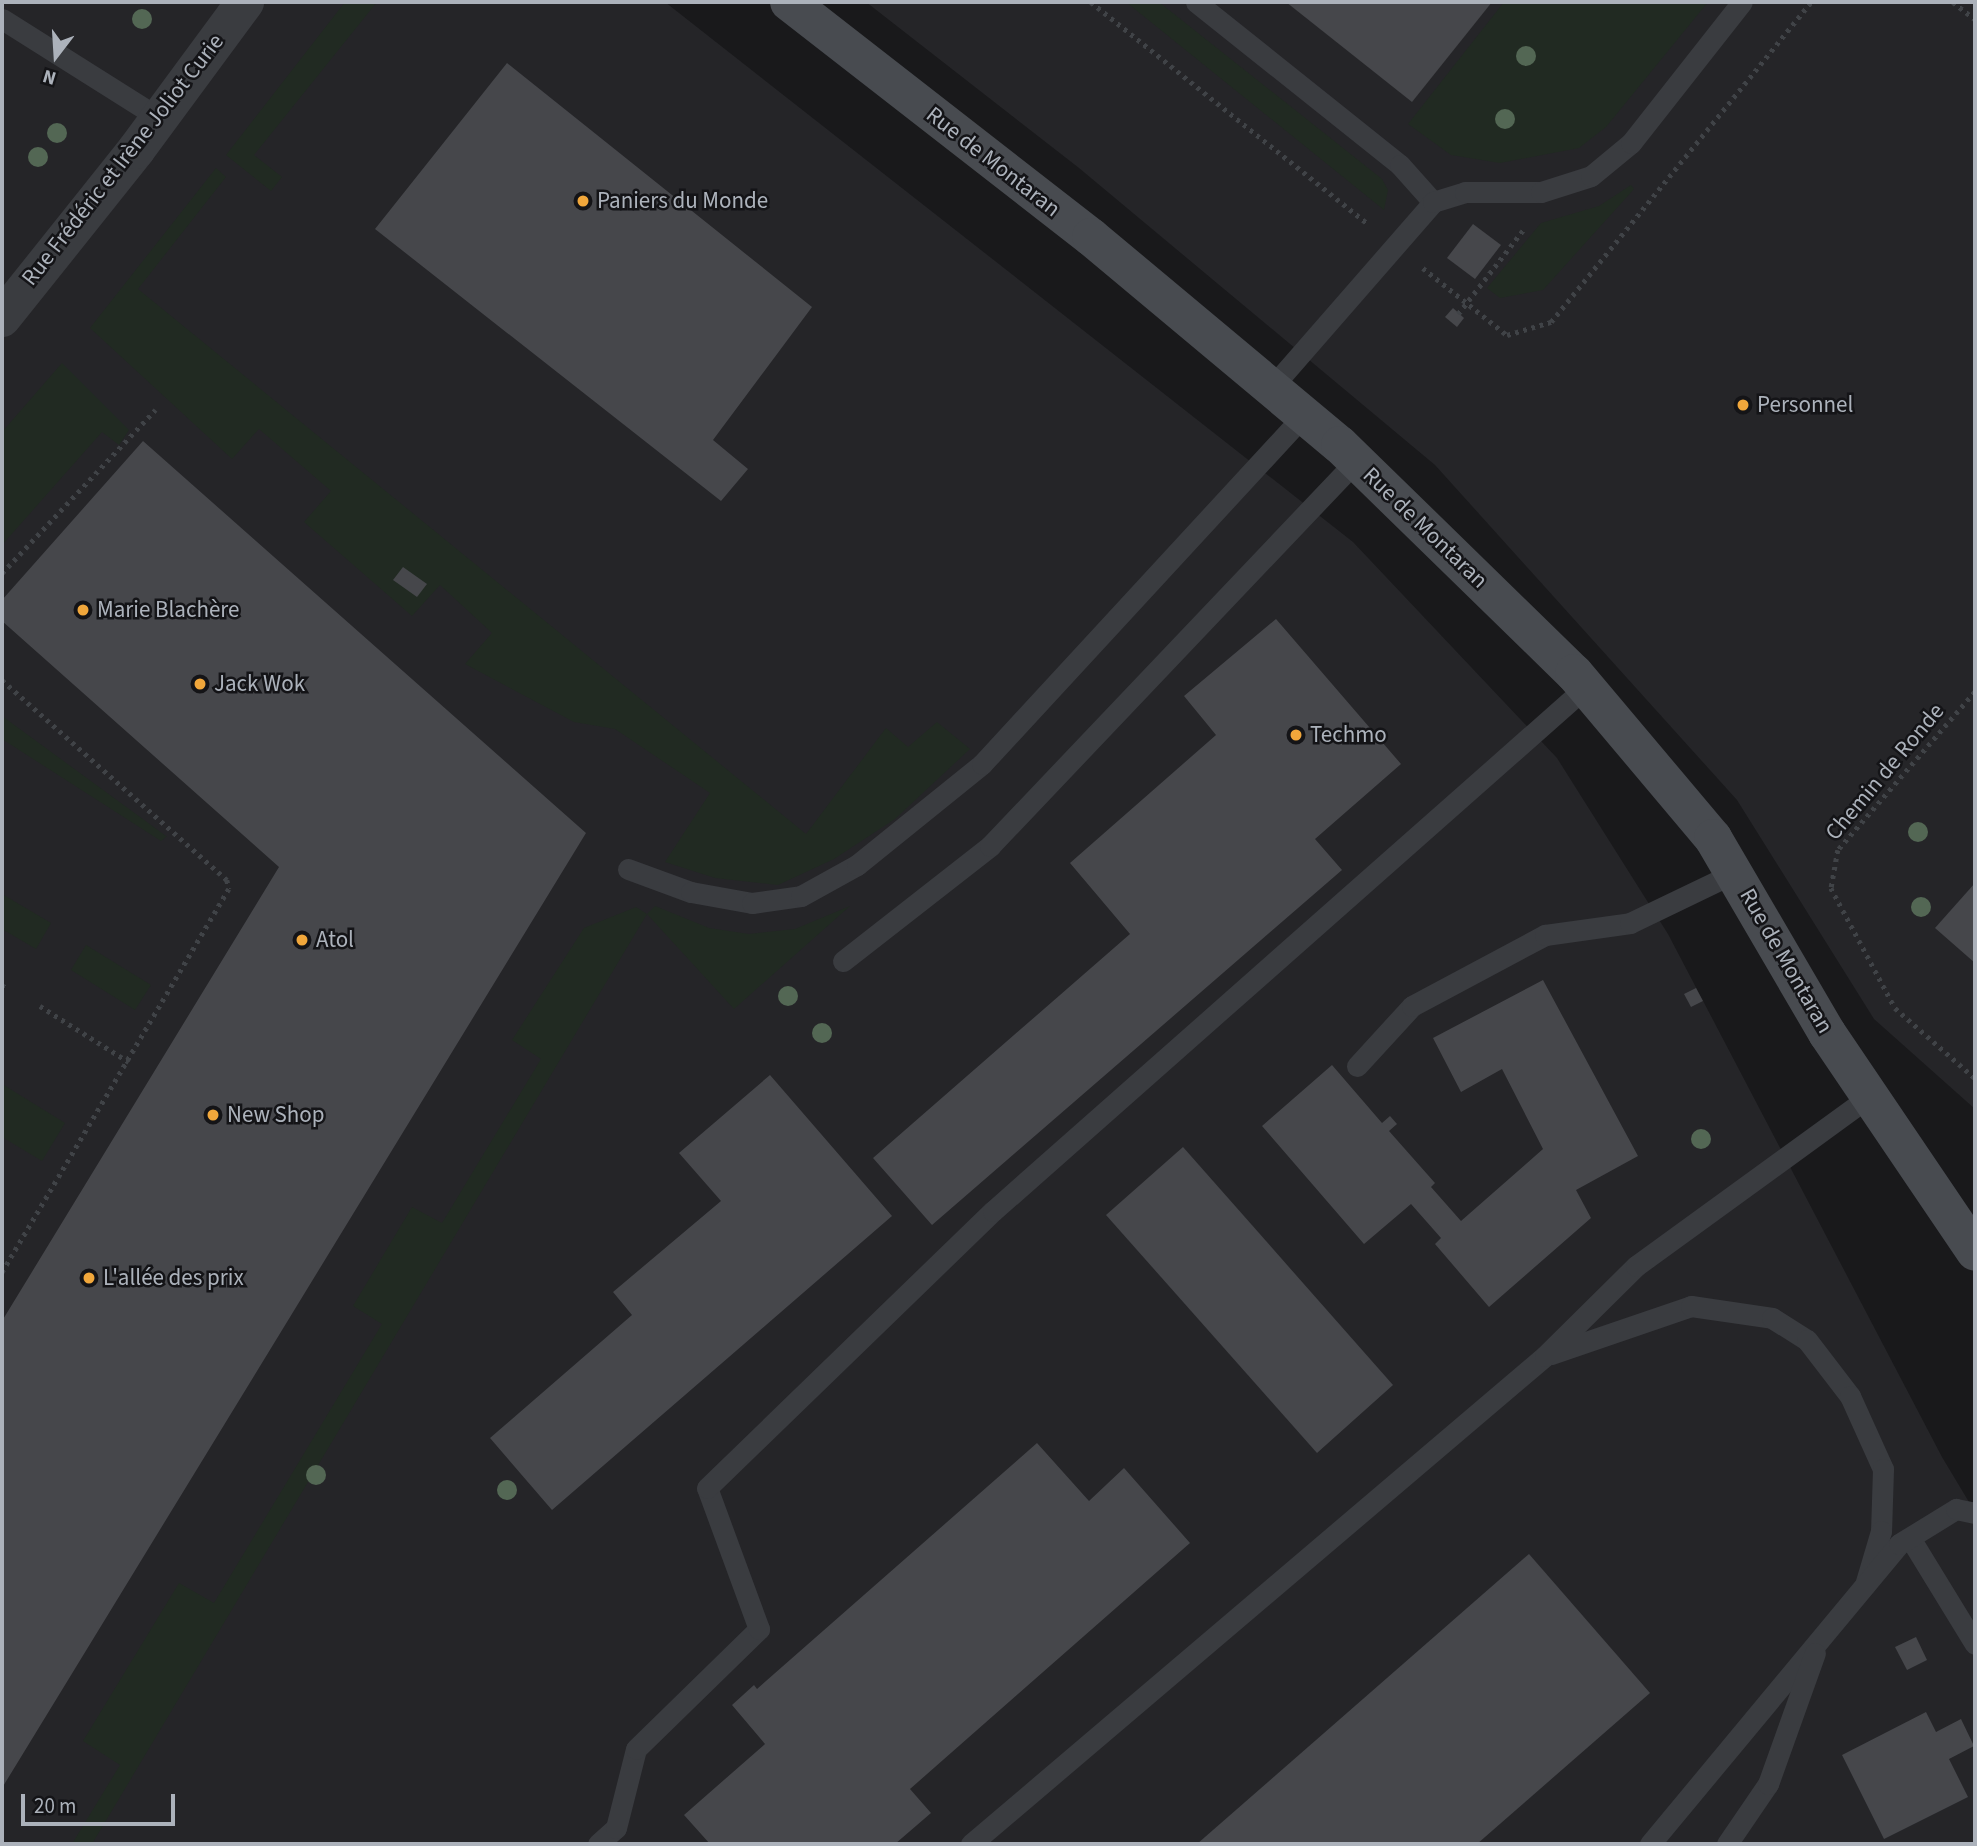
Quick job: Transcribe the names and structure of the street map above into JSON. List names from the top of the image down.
{
  "streets": {
    "street": ["Rue Frédéric et Irène Joliot Curie", "Rue de Montaran"],
    "path": ["Chemin de Ronde"]
  },
  "places": [
    "Paniers du Monde",
    "Personnel",
    "Marie Blachère",
    "Jack Wok",
    "Techmo",
    "Atol",
    "New Shop",
    "L'allée des prix"
  ],
  "scale_bar": "20 m",
  "north": "bottom"
}
